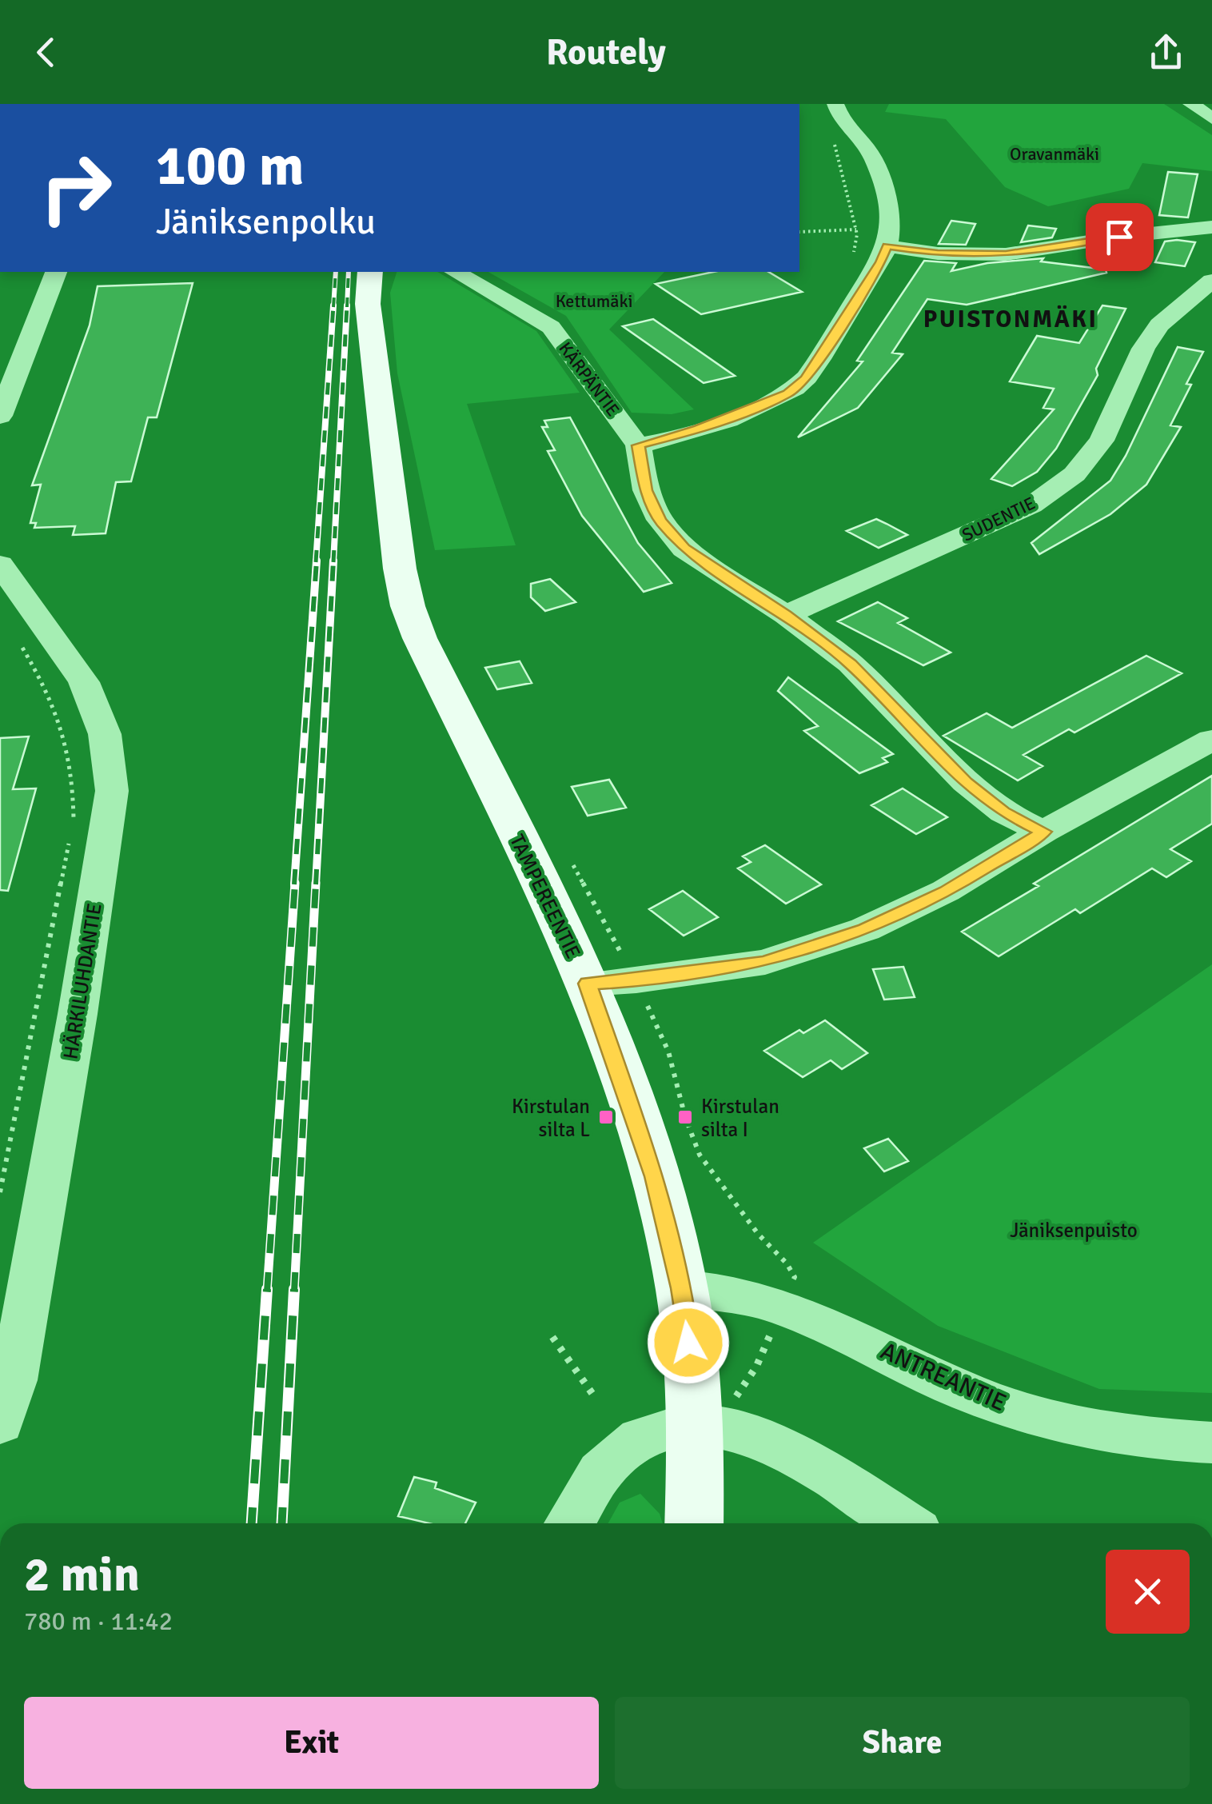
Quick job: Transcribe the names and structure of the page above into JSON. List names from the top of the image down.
{
  "streets": {
    "main road": ["TAMPEREENTIE"],
    "street": [
      "KÄRPÄNTIE",
      "SUDENTIE",
      "HÄRKILUHDANTIE",
      "ANTREANTIE"
    ]
  },
  "crossings": [
    ["KÄRPÄNTIE", "SUDENTIE"],
    ["TAMPEREENTIE", "ANTREANTIE"]
  ],
  "districts": ["PUISTONMÄKI"],
  "parks": ["Oravanmäki", "Kettumäki", "Jäniksenpuisto"],
  "places": {
    "transit": ["Kirstulan silta L", "Kirstulan silta I"]
  },
  "page": {
    "header": "Routely",
    "turn": ["100 m", "Jäniksenpolku"],
    "heading": ["2 min", "780 m · 11:42"],
    "buttons": ["Exit", "Share"]
  }
}
